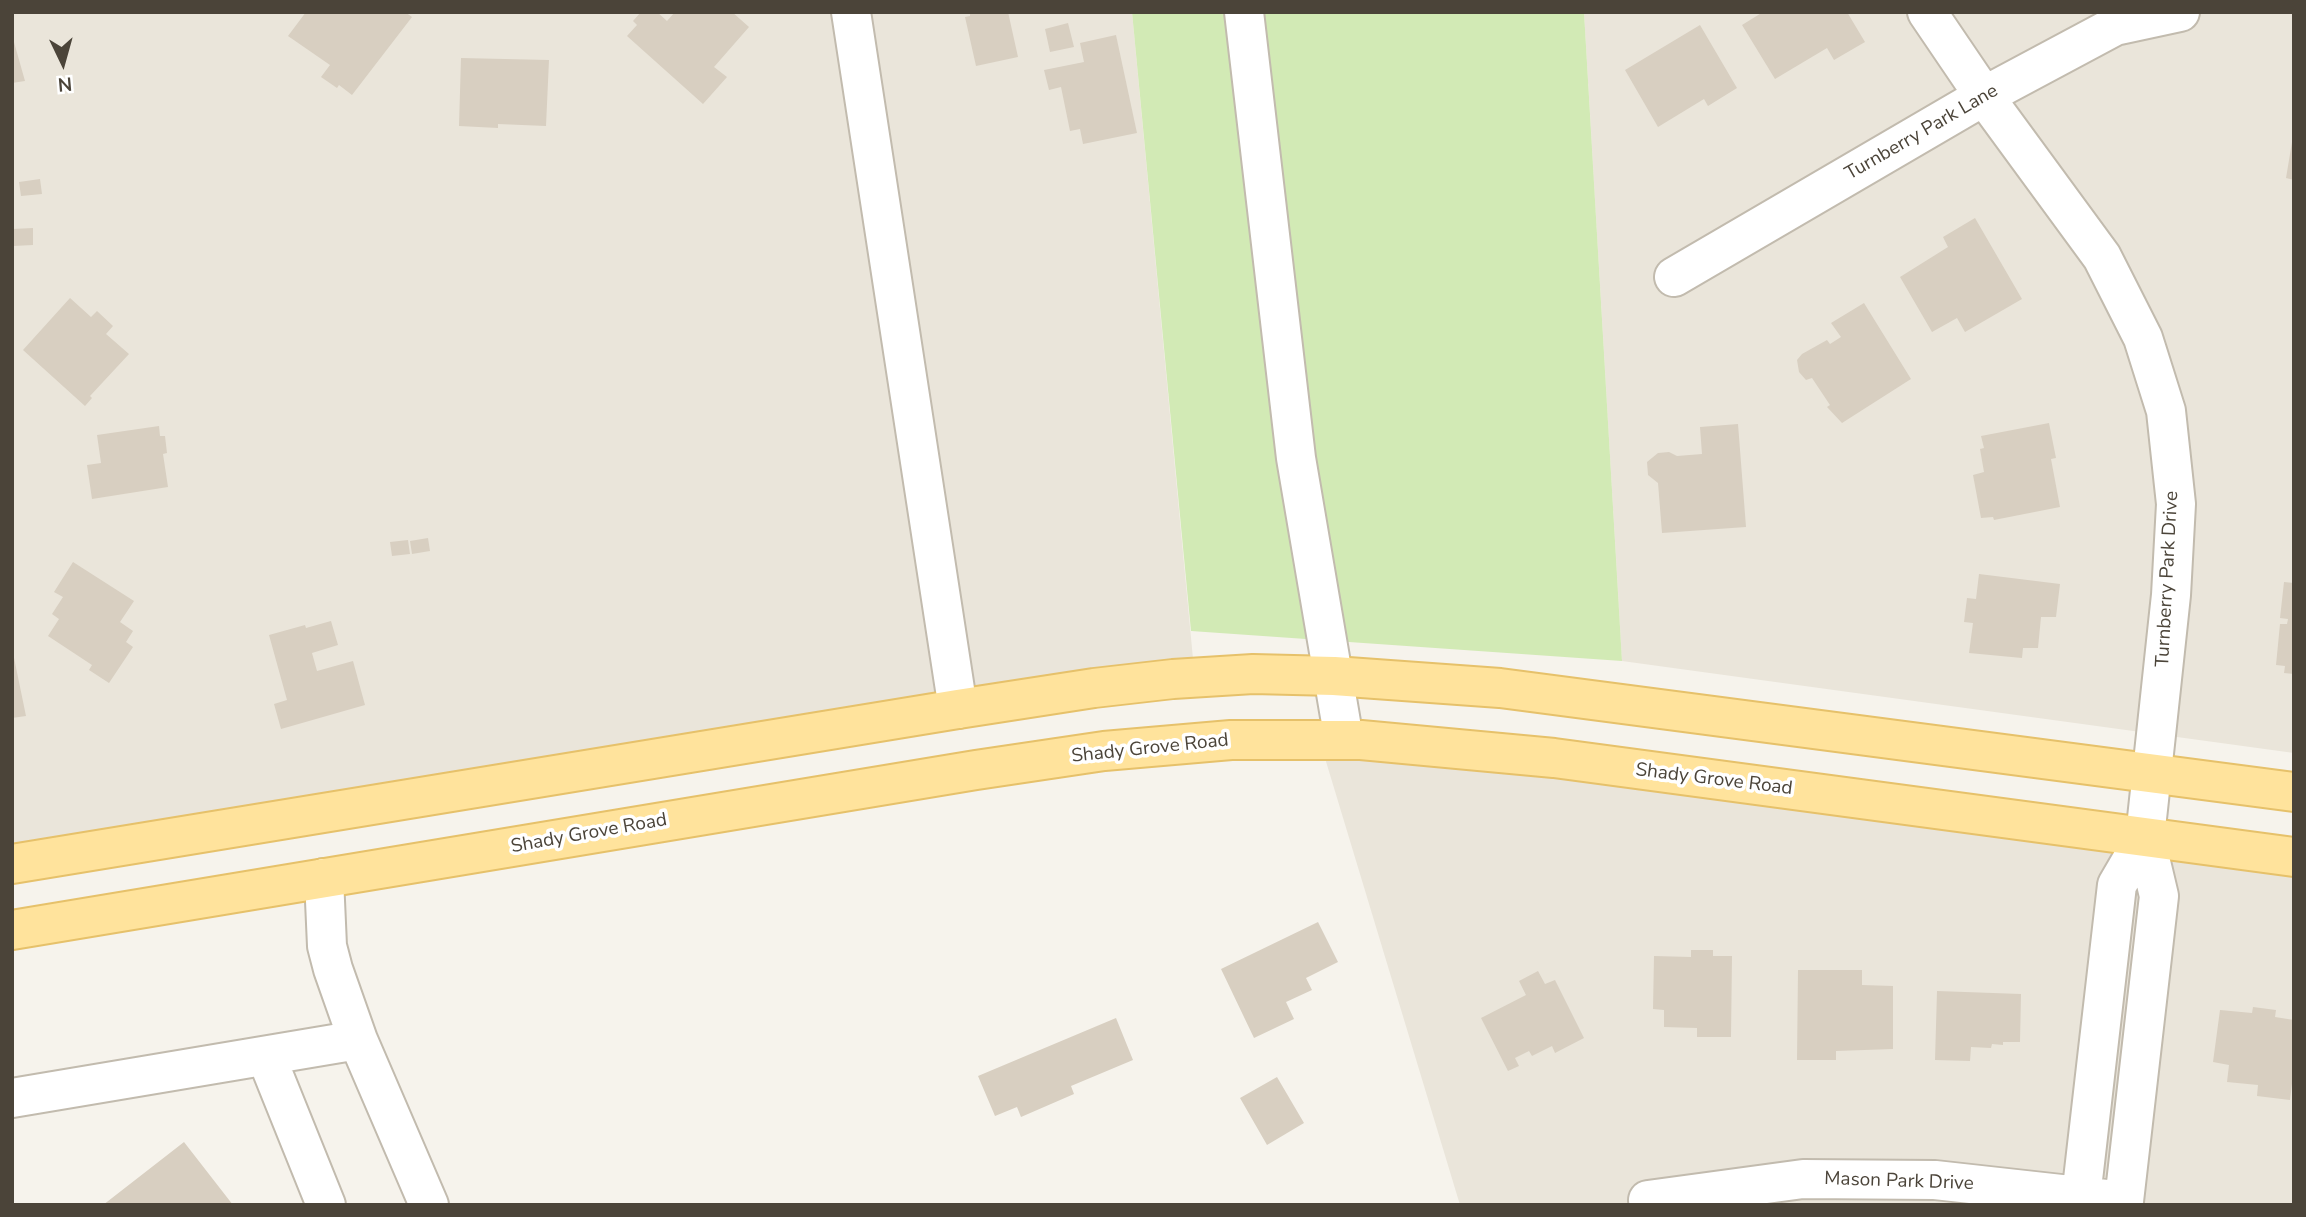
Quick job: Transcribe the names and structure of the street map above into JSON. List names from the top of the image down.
{
  "streets": {
    "main road": ["Shady Grove Road"],
    "street": ["Turnberry Park Lane", "Turnberry Park Drive", "Mason Park Drive"]
  },
  "crossings": [
    ["Turnberry Park Lane", "Turnberry Park Drive"],
    ["Turnberry Park Drive", "Shady Grove Road"],
    ["Turnberry Park Drive", "Mason Park Drive"]
  ],
  "north": "bottom"
}
